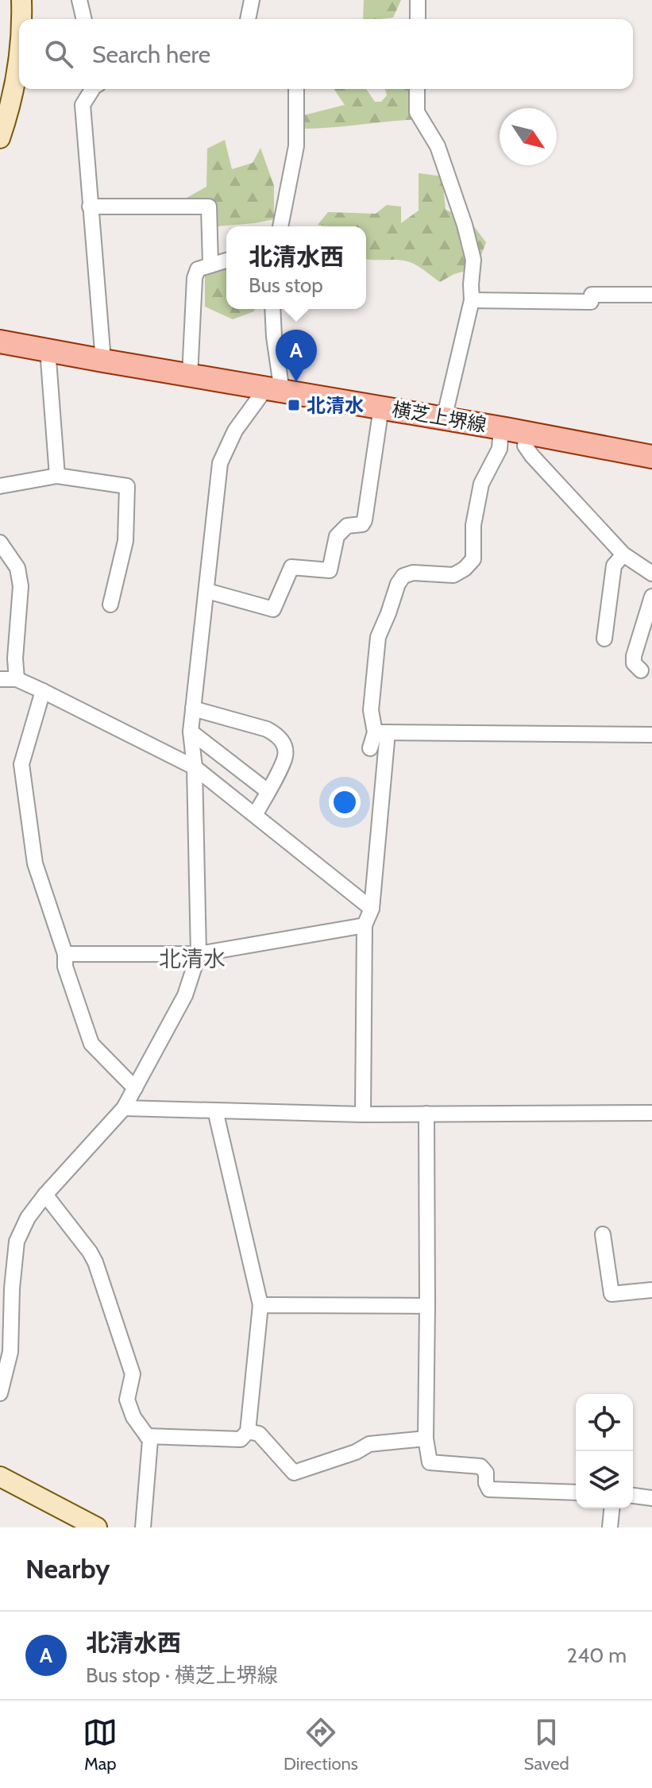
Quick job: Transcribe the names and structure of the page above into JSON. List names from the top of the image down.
{
  "streets": {
    "main road": ["横芝上堺線"]
  },
  "districts": ["北清水"],
  "places": {
    "transit": ["北清水"]
  },
  "north": "bottom right",
  "page": {
    "search": "Search here",
    "popup": ["北清水西", "Bus stop"],
    "pins": "A",
    "heading": "Nearby",
    "list": [
      {
        "mark": "A",
        "name": "北清水西",
        "note": "Bus stop · 横芝上堺線",
        "value": "240 m"
      }
    ],
    "nav": ["Map", "Directions", "Saved"]
  }
}
